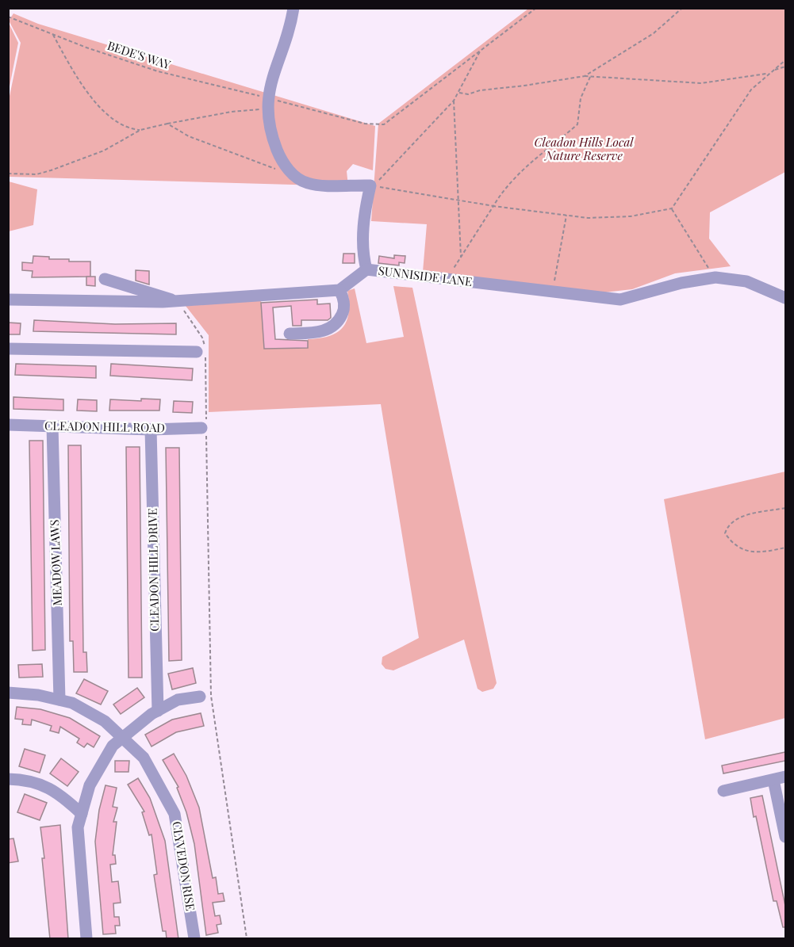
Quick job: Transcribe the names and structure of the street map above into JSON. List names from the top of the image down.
{
  "streets": {
    "street": [
      "SUNNISIDE LANE",
      "CLEADON HILL ROAD",
      "MEADOW LAWS",
      "CLEADON HILL DRIVE",
      "CLYVEDON RISE"
    ],
    "path": ["BEDE'S WAY"]
  },
  "crossings": [
    ["CLEADON HILL ROAD", "MEADOW LAWS"],
    ["CLEADON HILL ROAD", "CLEADON HILL DRIVE"],
    ["MEADOW LAWS", "CLYVEDON RISE"]
  ],
  "parks": ["Cleadon Hills Local Nature Reserve"]
}
